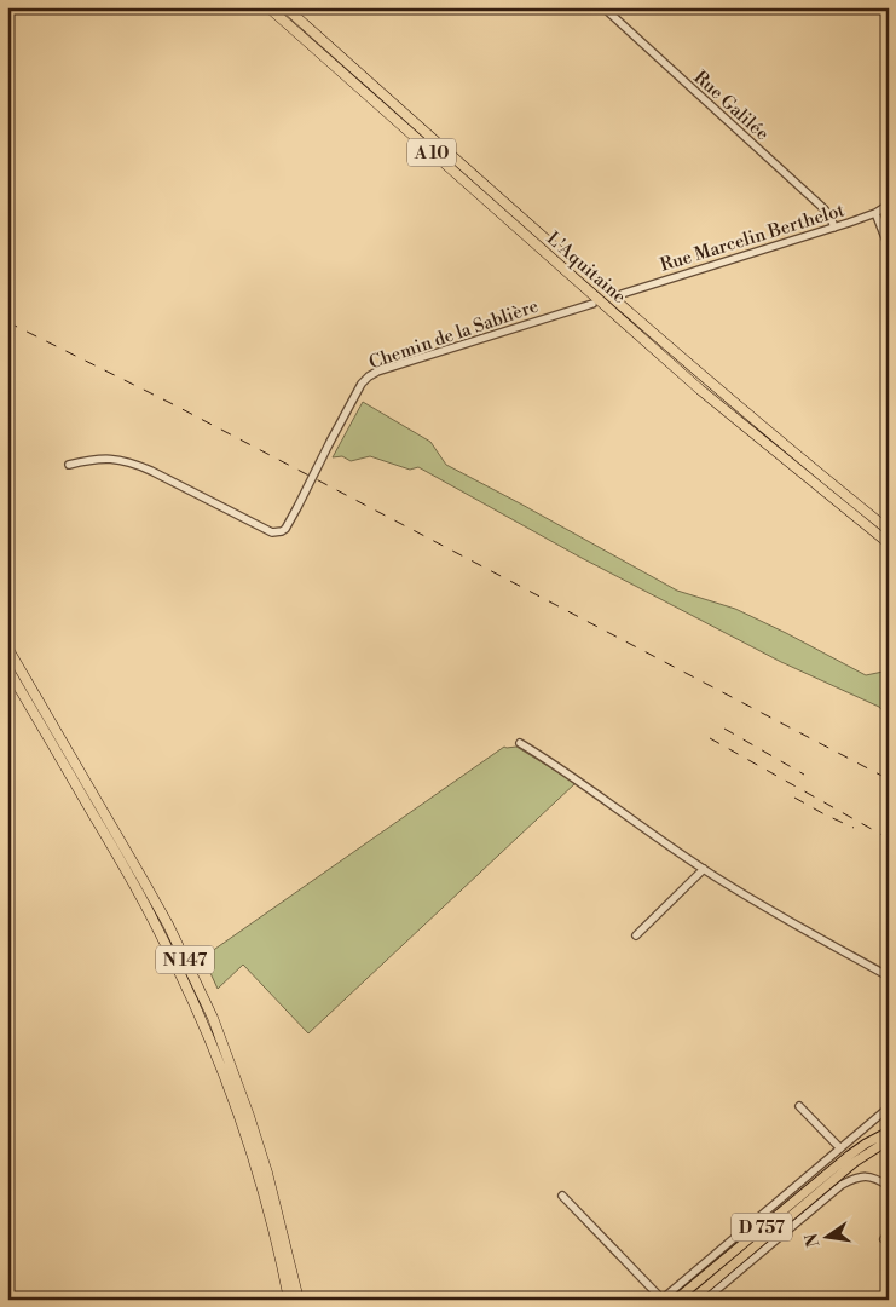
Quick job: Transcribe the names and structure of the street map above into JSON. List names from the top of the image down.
{
  "streets": {
    "highway": ["A 10", "L'Aquitaine", "N 147"],
    "main road": ["D 757"],
    "street": ["Rue Galilée", "Rue Marcelin Berthelot", "Chemin de la Sablière"]
  },
  "crossings": [
    ["Rue Galilée", "Rue Marcelin Berthelot"]
  ],
  "north": "left"
}
